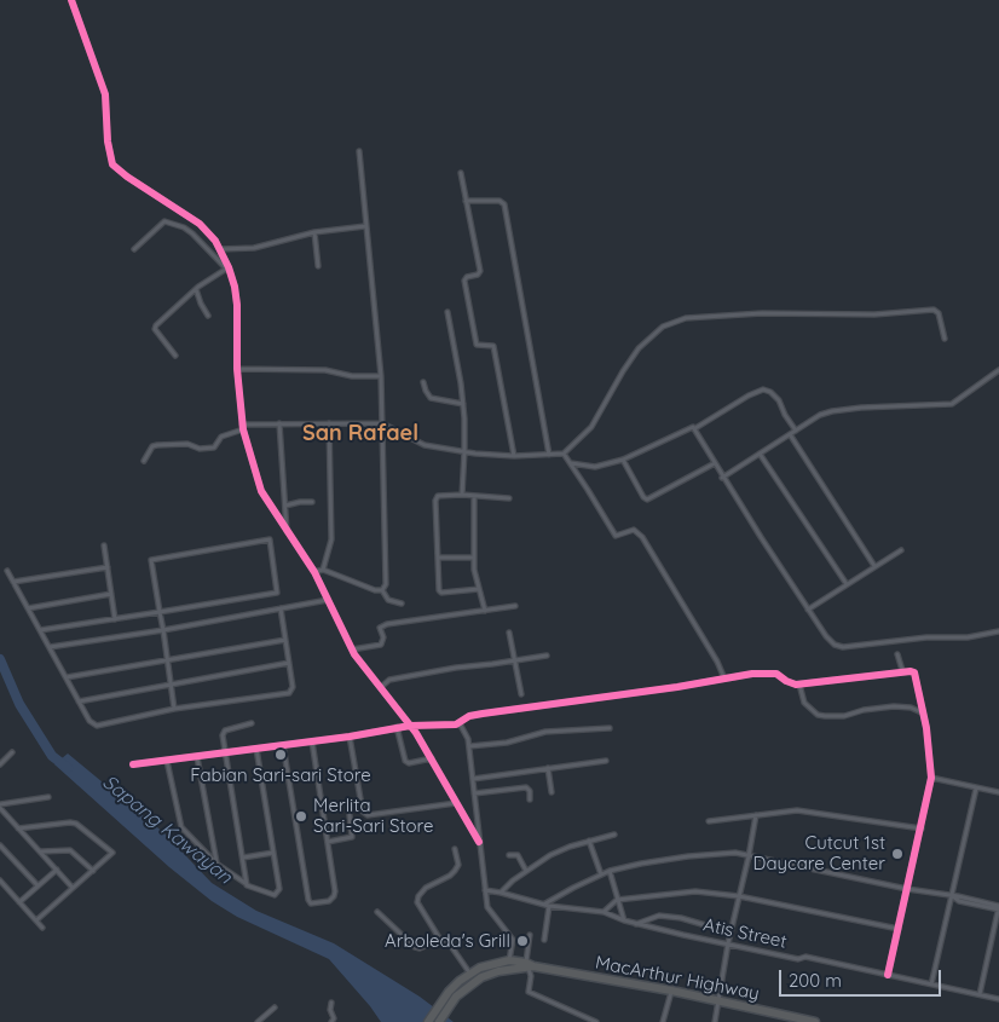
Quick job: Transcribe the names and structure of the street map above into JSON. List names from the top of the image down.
{
  "streets": {
    "highway": ["MacArthur Highway"],
    "street": ["Atis Street"]
  },
  "districts": ["San Rafael"],
  "water": ["Sapang Kawayan"],
  "places": [
    "Fabian Sari-sari Store",
    "Merlita Sari-Sari Store",
    "Cutcut 1st Daycare Center",
    "Arboleda's Grill"
  ],
  "scale_bar": "200 m"
}
